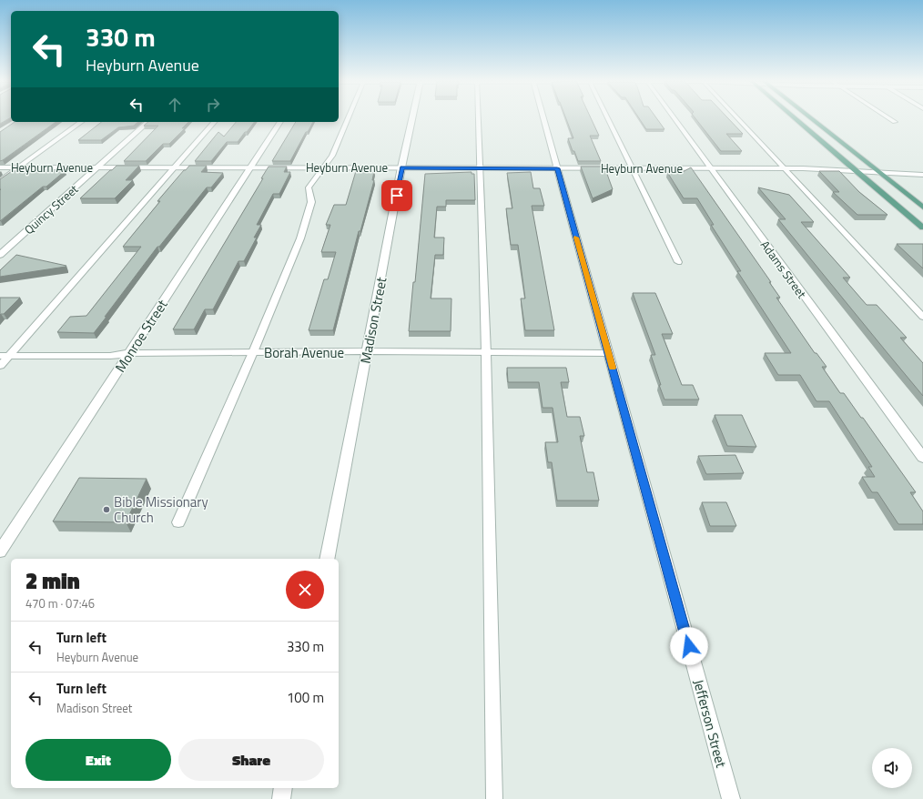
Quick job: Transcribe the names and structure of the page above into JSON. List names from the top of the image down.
{
  "streets": {
    "street": [
      "Heyburn Avenue",
      "Quincy Street",
      "Adams Street",
      "Madison Street",
      "Monroe Street",
      "Borah Avenue",
      "Jefferson Street"
    ]
  },
  "crossings": [
    ["Heyburn Avenue", "Quincy Street"],
    ["Heyburn Avenue", "Adams Street"],
    ["Heyburn Avenue", "Madison Street"],
    ["Heyburn Avenue", "Monroe Street"],
    ["Heyburn Avenue", "Jefferson Street"],
    ["Madison Street", "Borah Avenue"],
    ["Monroe Street", "Borah Avenue"],
    ["Borah Avenue", "Jefferson Street"]
  ],
  "places": ["Bible Missionary Church"],
  "page": {
    "turn": ["330 m", "Heyburn Avenue"],
    "heading": ["2 min", "470 m · 07:46"],
    "list": [
      {
        "name": "Turn left",
        "note": "Heyburn Avenue",
        "value": "330 m"
      },
      {
        "name": "Turn left",
        "note": "Madison Street",
        "value": "100 m"
      }
    ],
    "buttons": ["Exit", "Share"]
  }
}
